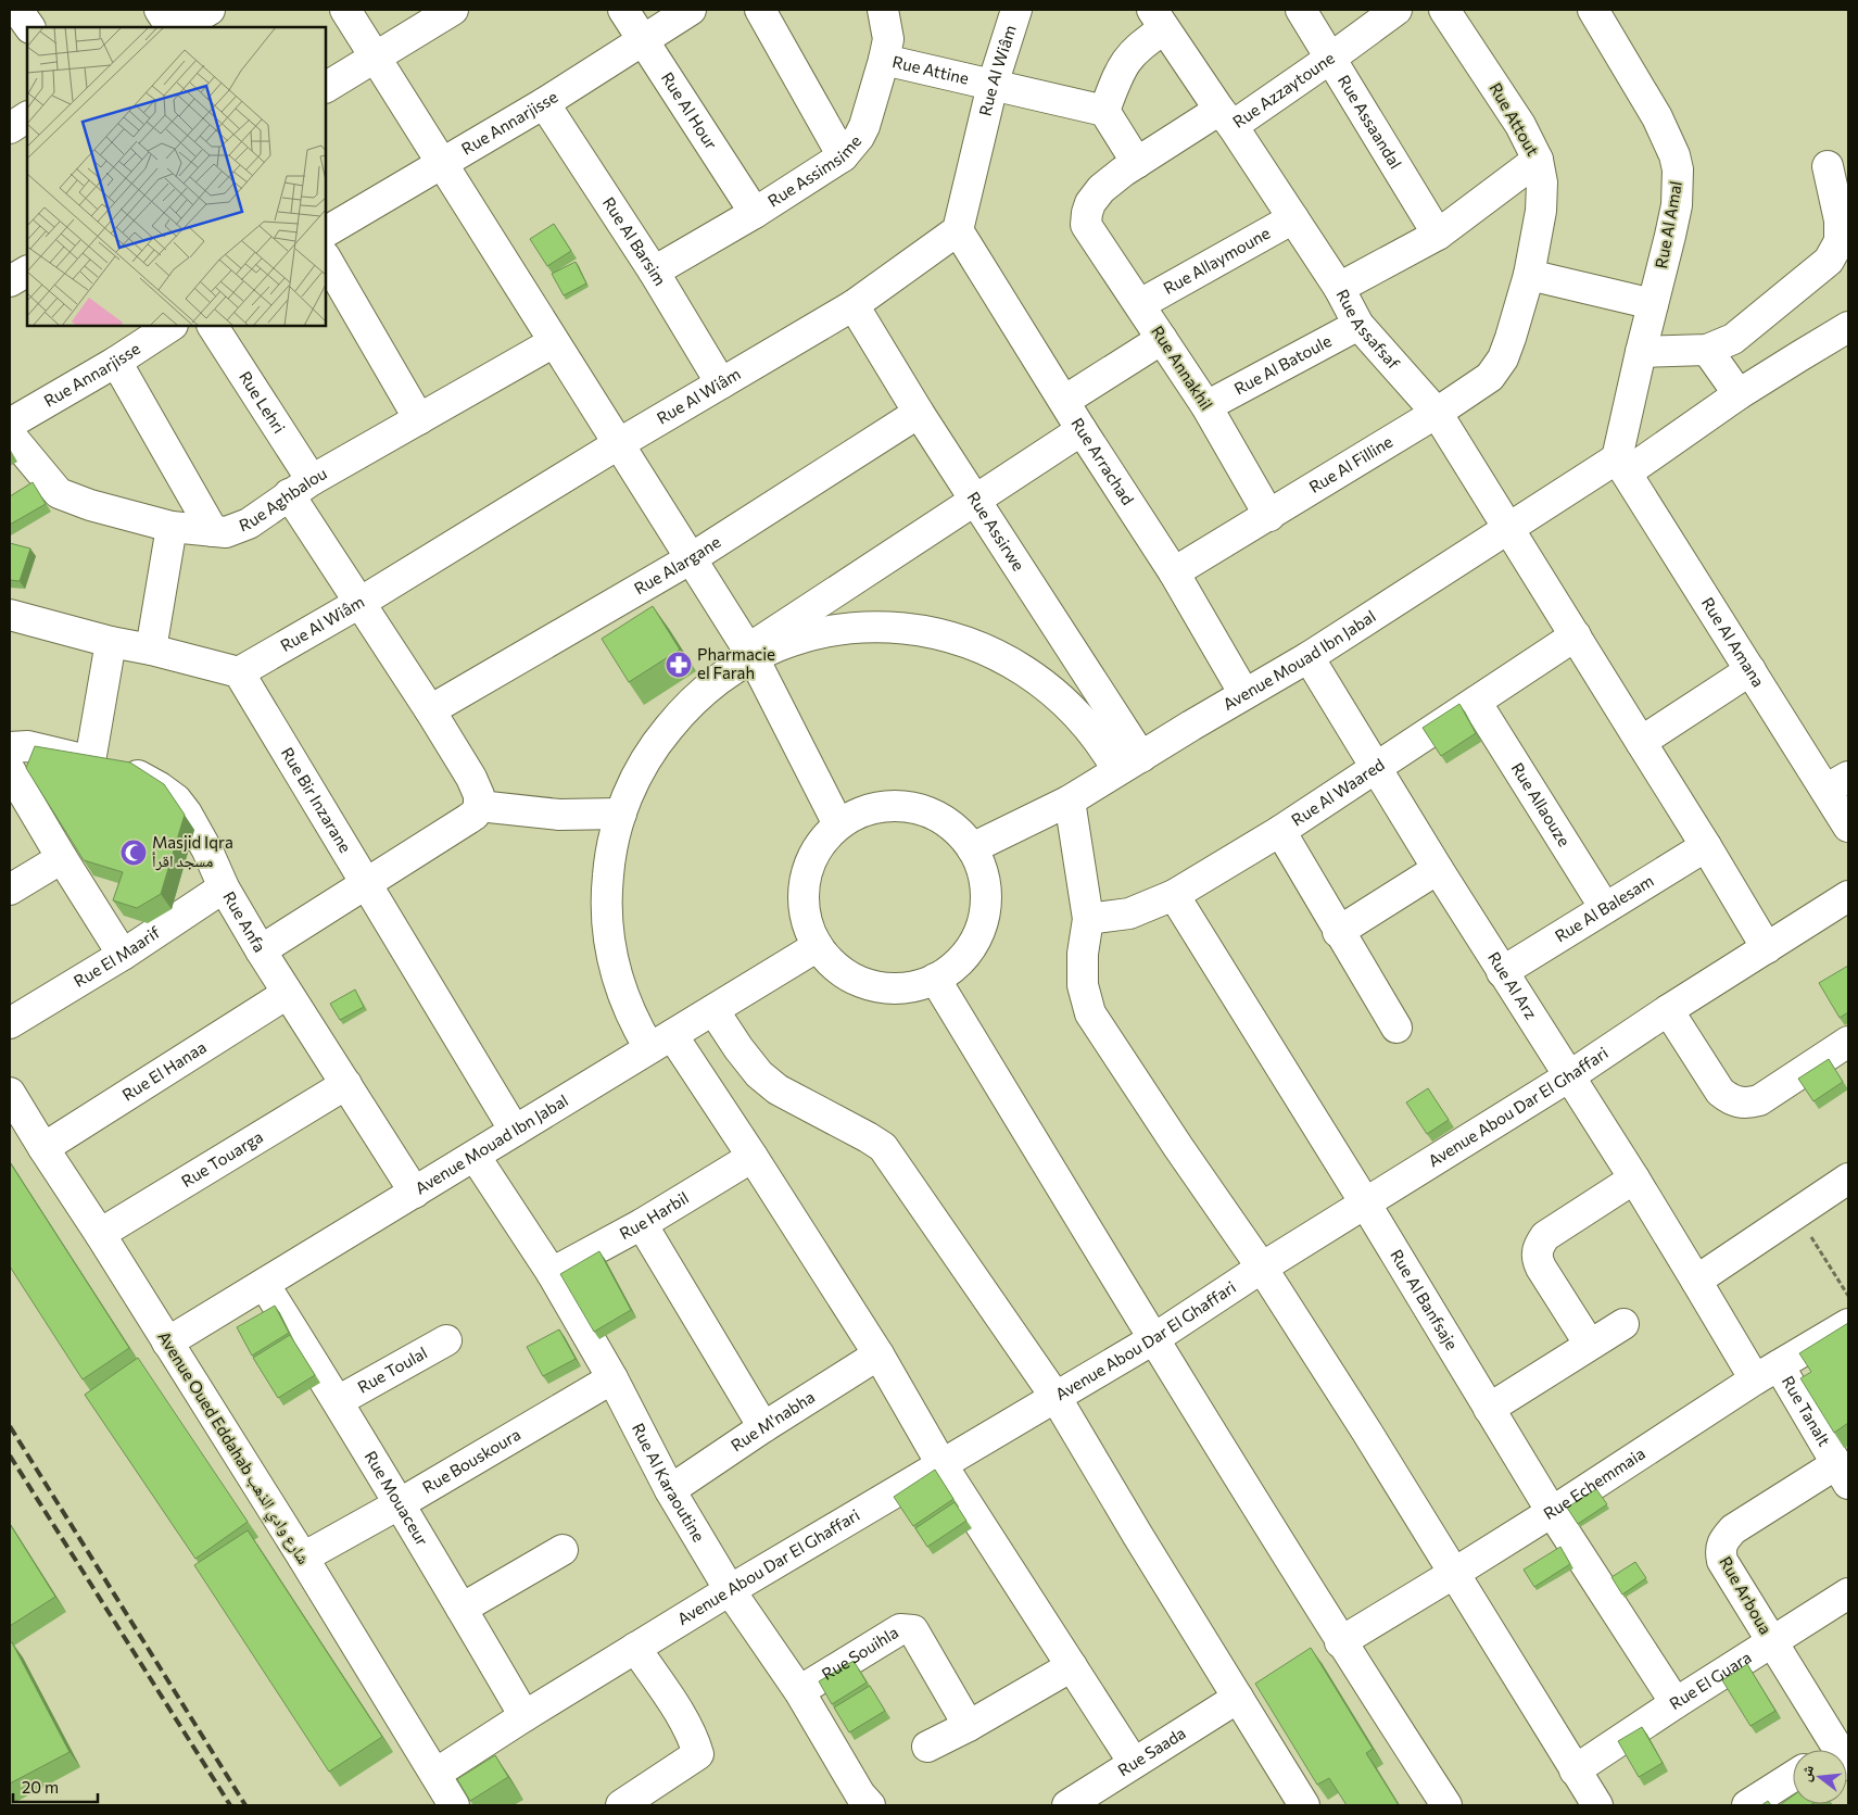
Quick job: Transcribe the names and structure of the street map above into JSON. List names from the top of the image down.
{
  "streets": {
    "street": [
      "Rue Attine",
      "Rue Al Wiâm",
      "Rue Azzaytoune",
      "Rue Al Hour",
      "Rue Attout",
      "Rue Assaandal",
      "Rue Annarjisse",
      "Rue Assimsime",
      "Rue Al Amal",
      "Rue Al Barsim",
      "Rue Allaymoune",
      "Rue Assafsaf",
      "Rue Al Batoule",
      "Rue Annakhil",
      "Rue Lehri",
      "Rue Arrachad",
      "Rue Al Filline",
      "Rue Aghbalou",
      "Rue Assirwe",
      "Rue Alargane",
      "Rue Al Amana",
      "Avenue Mouad Ibn Jabal",
      "Rue Al Waared",
      "Rue Bir Inzarane",
      "Rue Allaouze",
      "Rue Al Balesam",
      "Rue Anfa",
      "Rue El Maarif",
      "Rue Al Arz",
      "Rue El Hanaa",
      "Avenue Abou Dar El Ghaffari",
      "Rue Touarga",
      "Rue Harbil",
      "Rue Al Banfsaje",
      "Rue Toulal",
      "Rue Tanalt",
      "Rue M'nabha",
      "Avenue Oued Eddahab شارع وادي الذهب",
      "Rue Bouskoura",
      "Rue Al Karaoutine",
      "Rue Echemmaia",
      "Rue Mouaceur",
      "Rue Arboua",
      "Rue Souihla",
      "Rue El Guara",
      "Rue Saada"
    ]
  },
  "crossings": [
    ["Rue Attine", "Rue Al Wiâm"],
    ["Rue Attine", "Rue Assimsime"],
    ["Rue Al Wiâm", "Rue Al Barsim"],
    ["Rue Al Wiâm", "Rue Lehri"],
    ["Rue Al Wiâm", "Rue Arrachad"],
    ["Rue Al Wiâm", "Rue Assirwe"],
    ["Rue Al Wiâm", "Rue Bir Inzarane"],
    ["Rue Azzaytoune", "Rue Assaandal"],
    ["Rue Azzaytoune", "Rue Assafsaf"],
    ["Rue Azzaytoune", "Rue Annakhil"],
    ["Rue Al Hour", "Rue Annarjisse"],
    ["Rue Al Hour", "Rue Assimsime"],
    ["Rue Attout", "Rue Al Filline"],
    ["Rue Annarjisse", "Rue Al Barsim"],
    ["Rue Assimsime", "Rue Al Barsim"],
    ["Rue Al Amal", "Rue Al Amana"],
    ["Rue Al Amal", "Avenue Mouad Ibn Jabal"],
    ["Rue Allaymoune", "Rue Assafsaf"],
    ["Rue Allaymoune", "Rue Annakhil"],
    ["Rue Assafsaf", "Rue Al Batoule"],
    ["Rue Assafsaf", "Rue Al Filline"],
    ["Rue Assafsaf", "Avenue Mouad Ibn Jabal"],
    ["Rue Al Batoule", "Rue Annakhil"],
    ["Rue Annakhil", "Rue Al Filline"],
    ["Rue Lehri", "Rue Aghbalou"],
    ["Rue Lehri", "Rue Alargane"],
    ["Rue Arrachad", "Rue Al Filline"],
    ["Rue Arrachad", "Avenue Mouad Ibn Jabal"],
    ["Rue Assirwe", "Rue Alargane"],
    ["Rue Assirwe", "Avenue Mouad Ibn Jabal"],
    ["Rue Al Amana", "Avenue Mouad Ibn Jabal"],
    ["Avenue Mouad Ibn Jabal", "Rue Bir Inzarane"],
    ["Avenue Mouad Ibn Jabal", "Rue Anfa"],
    ["Avenue Mouad Ibn Jabal", "Rue Al Arz"],
    ["Avenue Mouad Ibn Jabal", "Avenue Oued Eddahab شارع وادي الذهب"],
    ["Avenue Mouad Ibn Jabal", "Rue Al Karaoutine"],
    ["Avenue Mouad Ibn Jabal", "Rue Mouaceur"],
    ["Rue Al Waared", "Rue Allaouze"],
    ["Rue Al Waared", "Rue Al Arz"],
    ["Rue Al Waared", "Rue Al Banfsaje"],
    ["Rue Allaouze", "Rue Al Balesam"],
    ["Rue Al Balesam", "Rue Al Arz"],
    ["Rue Anfa", "Rue El Maarif"],
    ["Rue Anfa", "Rue El Hanaa"],
    ["Rue Anfa", "Rue Touarga"],
    ["Rue Al Arz", "Avenue Abou Dar El Ghaffari"],
    ["Rue Al Arz", "Rue Tanalt"],
    ["Rue El Hanaa", "Avenue Oued Eddahab شارع وادي الذهب"],
    ["Avenue Abou Dar El Ghaffari", "Rue Al Banfsaje"],
    ["Avenue Abou Dar El Ghaffari", "Avenue Oued Eddahab شارع وادي الذهب"],
    ["Avenue Abou Dar El Ghaffari", "Rue Al Karaoutine"],
    ["Avenue Abou Dar El Ghaffari", "Rue Mouaceur"],
    ["Rue Touarga", "Avenue Oued Eddahab شارع وادي الذهب"],
    ["Rue Harbil", "Rue Al Karaoutine"],
    ["Rue Al Banfsaje", "Rue Echemmaia"],
    ["Rue Al Banfsaje", "Rue El Guara"],
    ["Rue Toulal", "Rue Mouaceur"],
    ["Rue Tanalt", "Rue Echemmaia"],
    ["Rue Tanalt", "Rue Arboua"],
    ["Rue M'nabha", "Rue Al Karaoutine"],
    ["Avenue Oued Eddahab شارع وادي الذهب", "Rue Bouskoura"],
    ["Rue Bouskoura", "Rue Al Karaoutine"],
    ["Rue Bouskoura", "Rue Mouaceur"],
    ["Rue Al Karaoutine", "Rue Souihla"],
    ["Rue Arboua", "Rue El Guara"]
  ],
  "places": {
    "pharmacy": ["Pharmacie el Farah"],
    "mosque": ["Masjid Iqra مسجد اقرأ"]
  },
  "scale_bar": "20 m",
  "north": "left"
}
